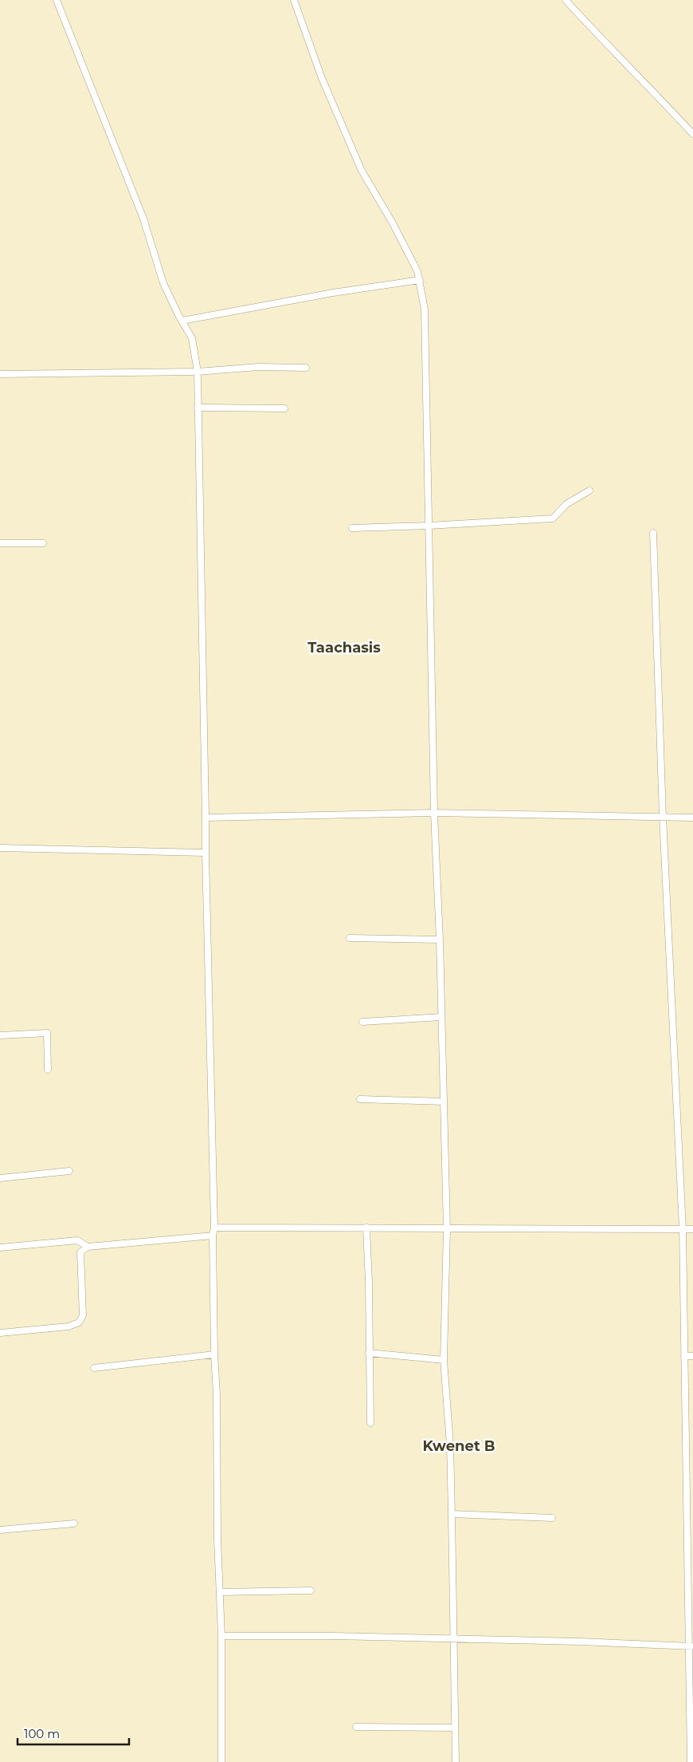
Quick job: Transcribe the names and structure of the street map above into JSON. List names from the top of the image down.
{
  "districts": ["Taachasis", "Kwenet B"],
  "scale_bar": "100 m"
}
